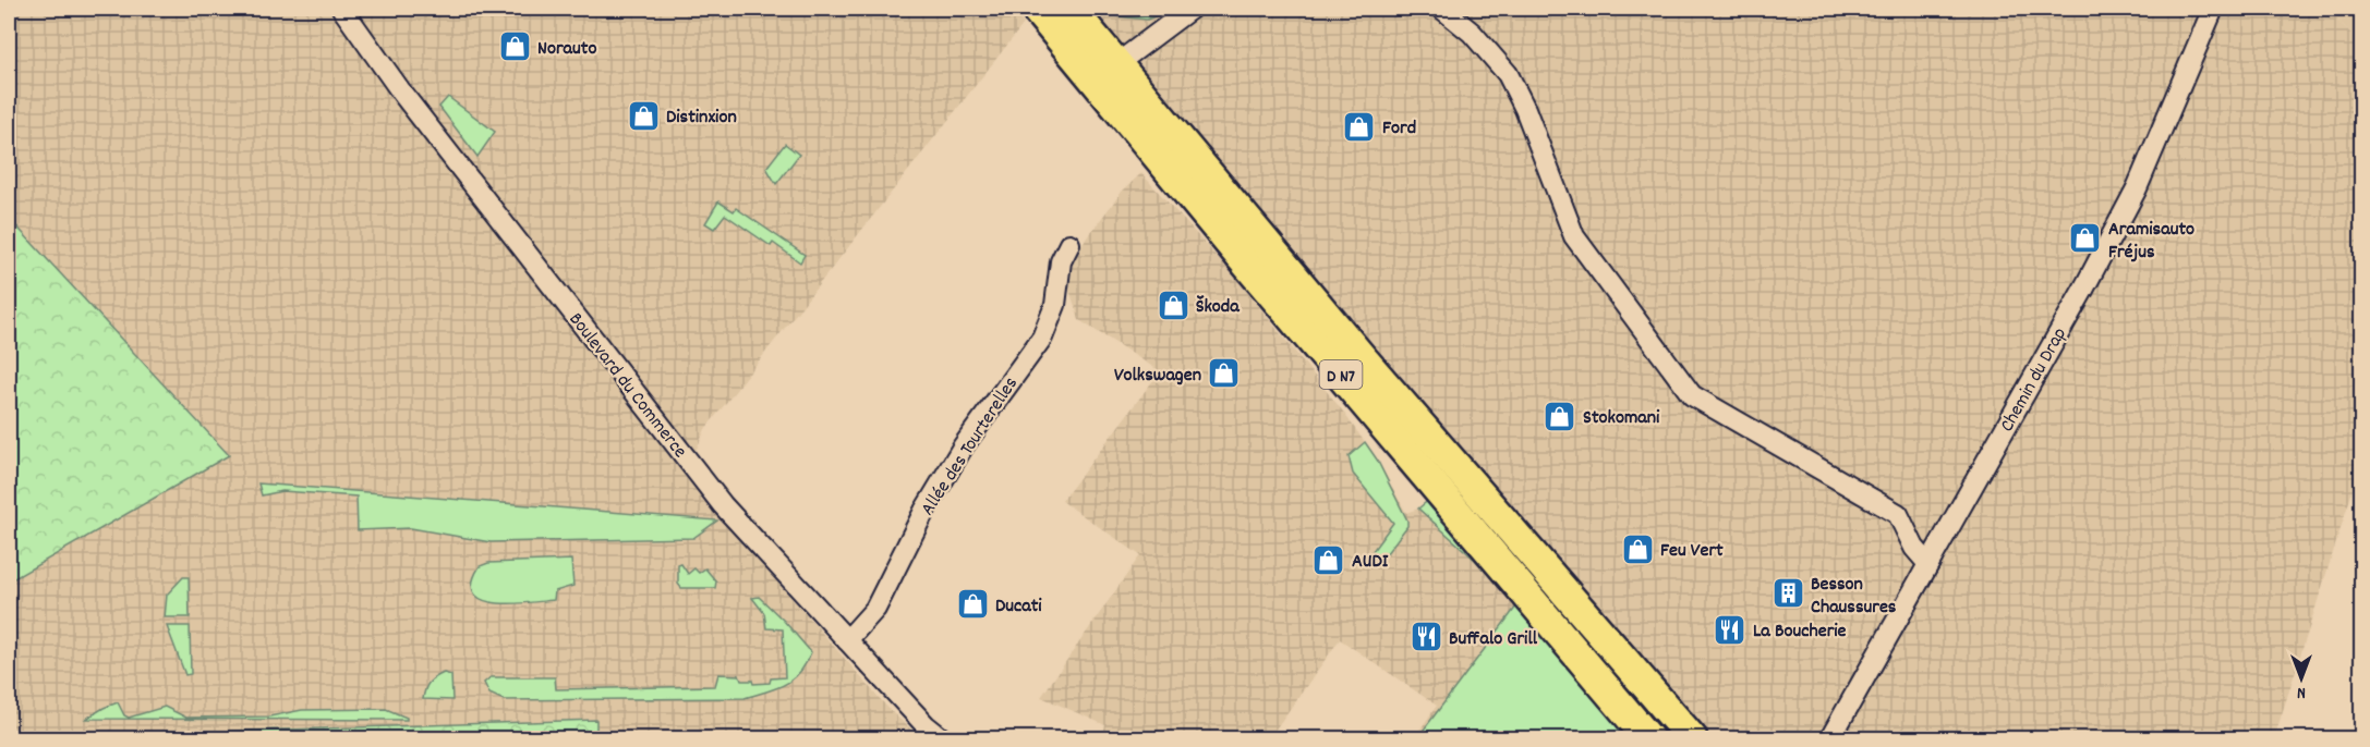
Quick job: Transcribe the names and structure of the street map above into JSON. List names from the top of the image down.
{
  "streets": {
    "main road": ["D N7"],
    "street": ["Chemin du Drap", "Boulevard du Commerce", "Allée des Tourterelles"]
  },
  "crossings": [
    ["Boulevard du Commerce", "Allée des Tourterelles"]
  ],
  "places": {
    "shop": [
      "Norauto",
      "Distinxion",
      "Ford",
      "Aramisauto Fréjus",
      "Škoda",
      "Volkswagen",
      "Stokomani",
      "Feu Vert",
      "AUDI",
      "Ducati"
    ],
    "building": ["Besson Chaussures"],
    "restaurant": ["La Boucherie", "Buffalo Grill"]
  },
  "north": "bottom"
}
